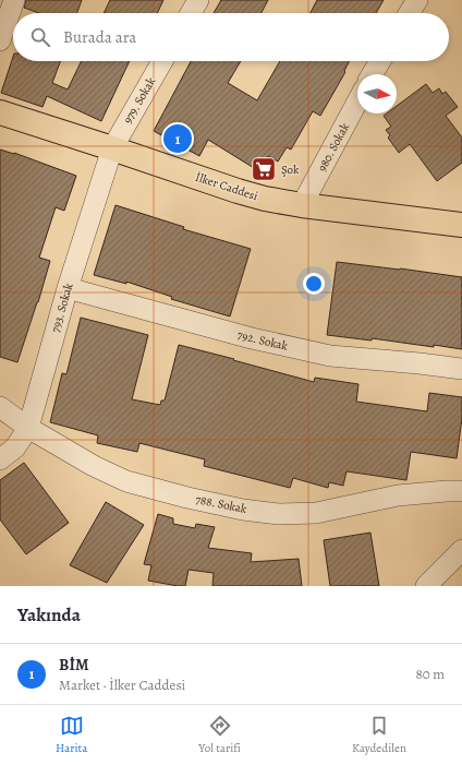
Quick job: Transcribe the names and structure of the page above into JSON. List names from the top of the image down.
{
  "streets": {
    "main road": ["İlker Caddesi"],
    "street": [
      "979. Sokak",
      "980. Sokak",
      "793. Sokak",
      "792. Sokak",
      "788. Sokak"
    ]
  },
  "crossings": [
    ["979. Sokak", "İlker Caddesi"],
    ["979. Sokak", "793. Sokak"],
    ["980. Sokak", "İlker Caddesi"],
    ["İlker Caddesi", "793. Sokak"],
    ["793. Sokak", "792. Sokak"],
    ["793. Sokak", "788. Sokak"]
  ],
  "places": {
    "supermarket": ["Şok"]
  },
  "north": "right",
  "page": {
    "search": "Burada ara",
    "pins": "1",
    "heading": "Yakında",
    "list": [
      {
        "mark": "1",
        "name": "BİM",
        "note": "Market · İlker Caddesi",
        "value": "80 m"
      }
    ],
    "nav": ["Harita", "Yol tarifi", "Kaydedilen"]
  }
}
